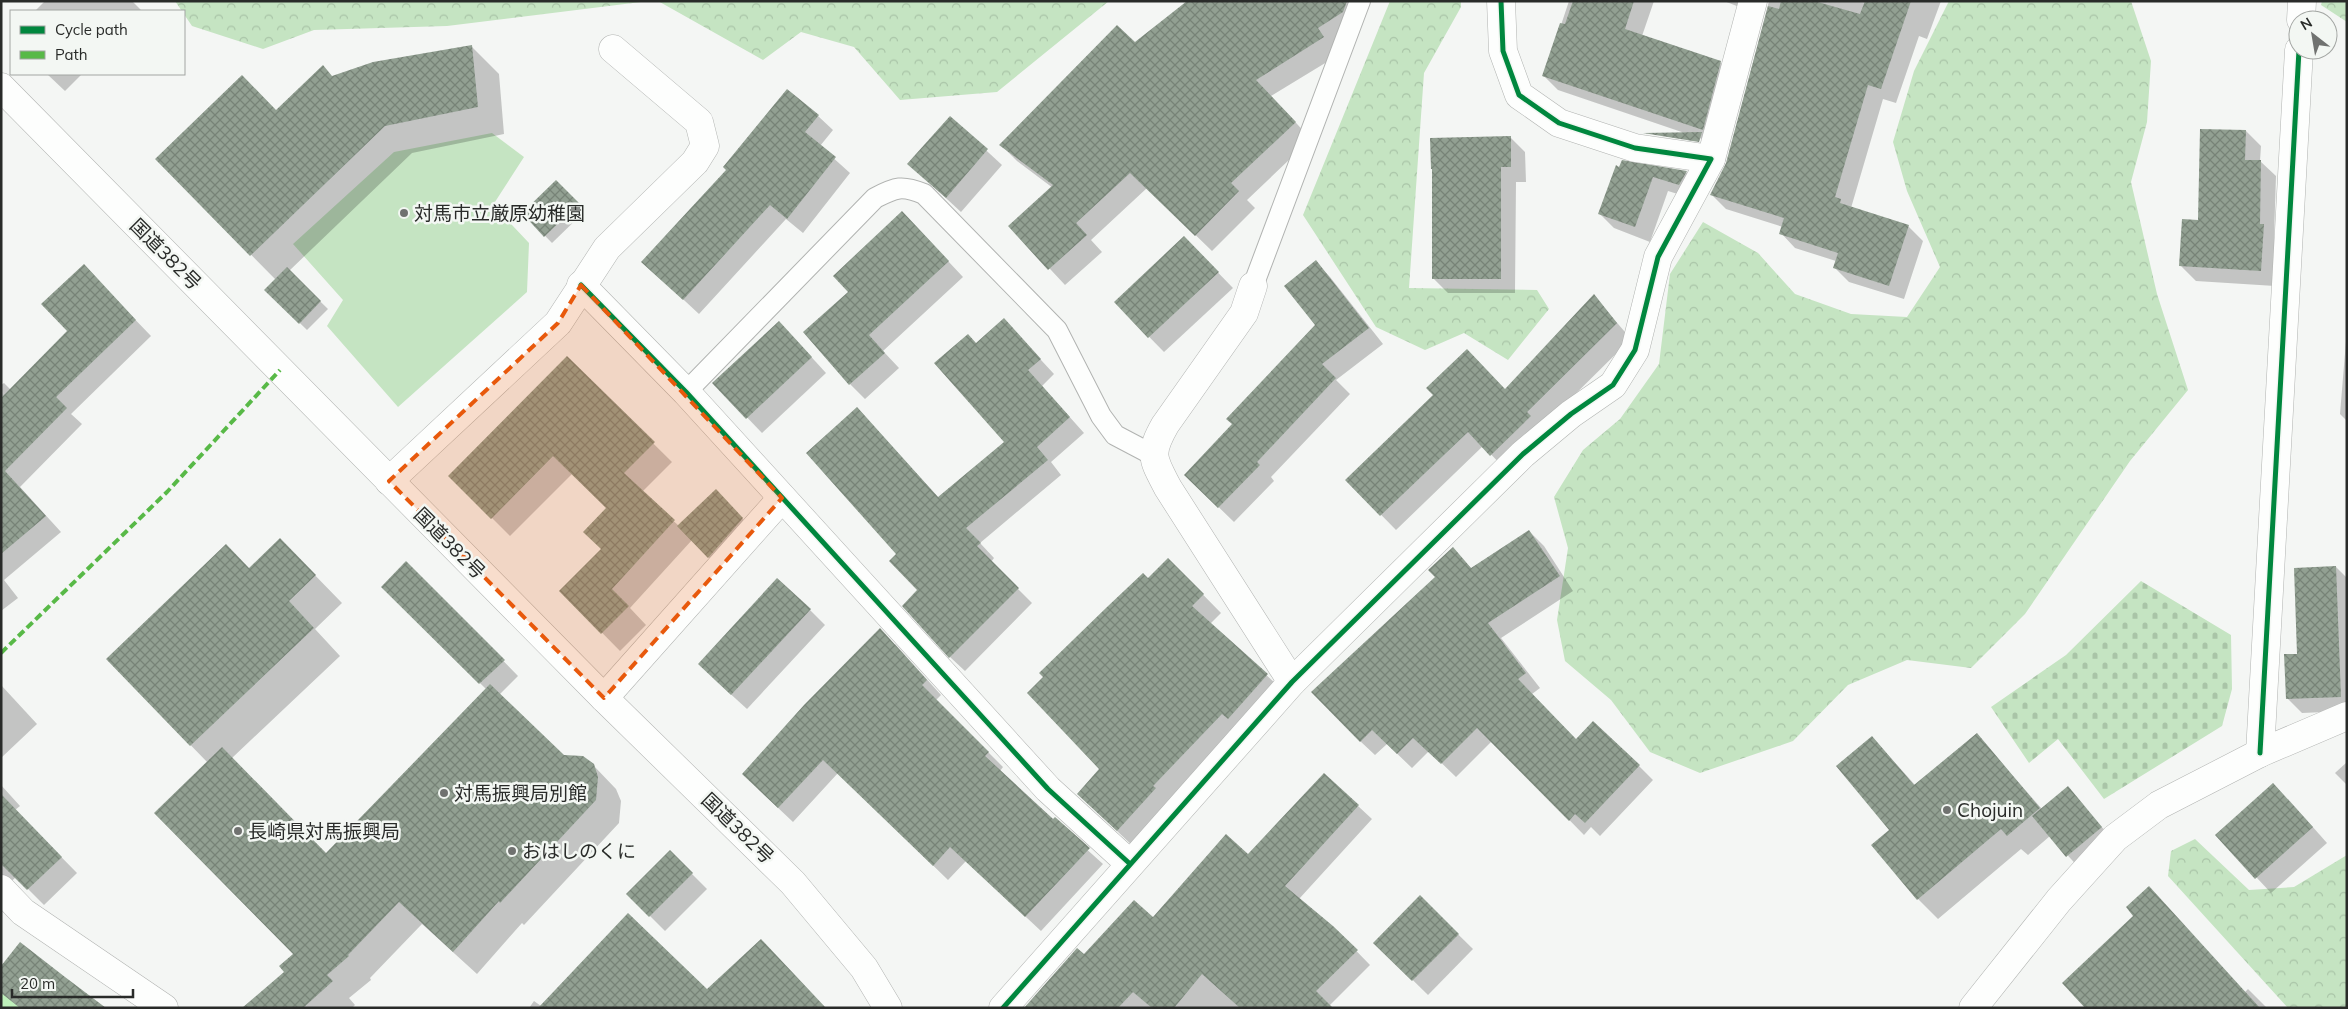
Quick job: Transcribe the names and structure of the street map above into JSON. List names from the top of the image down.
{
  "streets": {
    "main road": ["国道382号"]
  },
  "places": [
    "対馬市立厳原幼稚園",
    "対馬振興局別館",
    "Chojuin",
    "長崎県対馬振興局",
    "おはしのくに"
  ],
  "legend": ["Cycle path", "Path"],
  "scale_bar": "20 m",
  "north": "top left"
}
